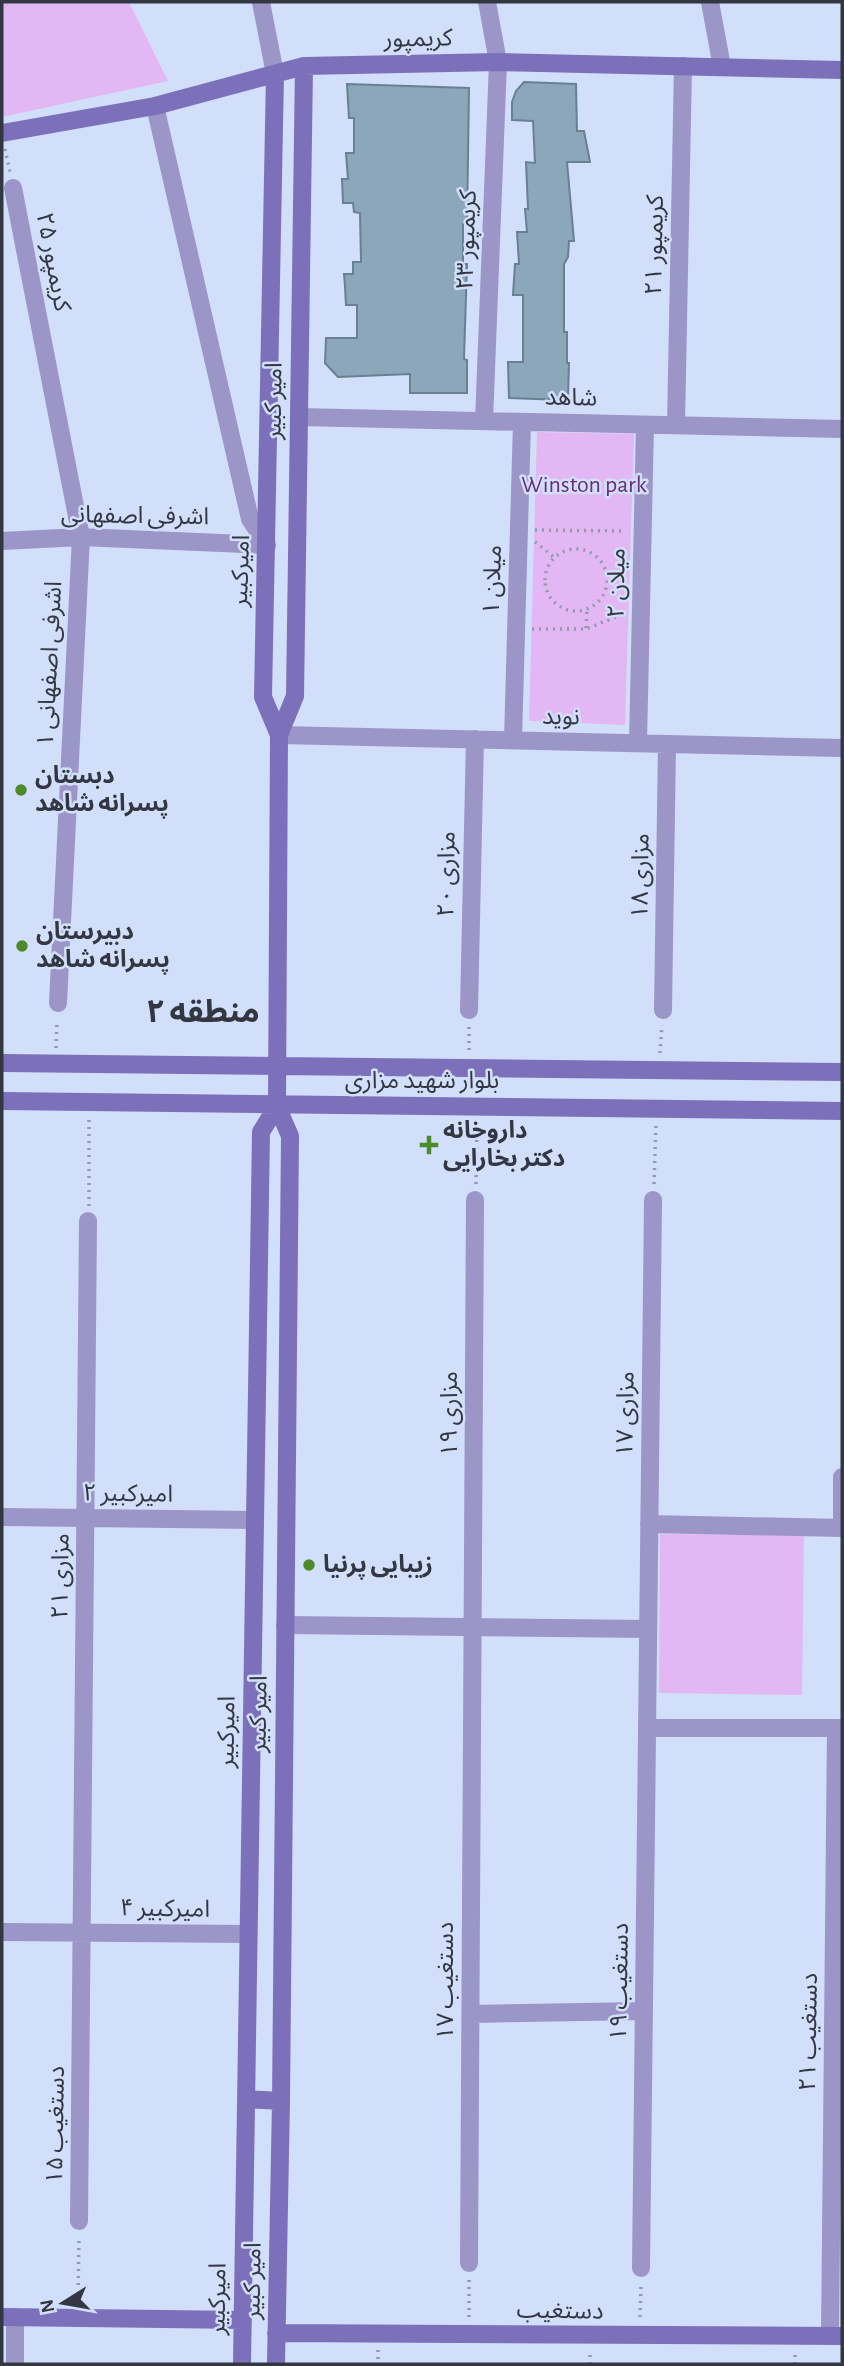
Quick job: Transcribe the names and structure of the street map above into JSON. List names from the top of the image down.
{
  "streets": {
    "street": [
      "کریمپور",
      "کریمپور ۲۳",
      "کریمپور ۲۱",
      "کریمپور ۲۵",
      "شاهد",
      "امیر کبیر",
      "اشرفی اصفهانی",
      "امیرکبیر",
      "میلان ۱",
      "میلان ۲",
      "اشرفی اصفهانی ۱",
      "نوید",
      "مزاری ۲۰",
      "مزاری ۱۸",
      "بلوار شهید مزاری",
      "مزاری ۱۹",
      "مزاری ۱۷",
      "امیرکبیر ۲",
      "مزاری ۲۱",
      "امیرکبیر ۴",
      "دستغیب ۱۷",
      "دستغیب ۱۹",
      "دستغیب ۲۱",
      "دستغیب ۱۵",
      "دستغیب"
    ]
  },
  "crossings": [
    ["کریمپور", "کریمپور ۲۳"],
    ["کریمپور", "کریمپور ۲۱"],
    ["کریمپور", "امیر کبیر"],
    ["کریمپور", "امیرکبیر"],
    ["کریمپور ۲۳", "شاهد"],
    ["کریمپور ۲۱", "شاهد"],
    ["کریمپور ۲۵", "اشرفی اصفهانی"],
    ["کریمپور ۲۵", "اشرفی اصفهانی ۱"],
    ["شاهد", "امیر کبیر"],
    ["شاهد", "میلان ۱"],
    ["شاهد", "میلان ۲"],
    ["امیر کبیر", "امیرکبیر"],
    ["امیر کبیر", "نوید"],
    ["امیر کبیر", "بلوار شهید مزاری"],
    ["امیر کبیر", "دستغیب"],
    ["اشرفی اصفهانی", "امیرکبیر"],
    ["اشرفی اصفهانی", "اشرفی اصفهانی ۱"],
    ["امیرکبیر", "نوید"],
    ["امیرکبیر", "بلوار شهید مزاری"],
    ["امیرکبیر", "امیرکبیر ۲"],
    ["امیرکبیر", "امیرکبیر ۴"],
    ["میلان ۱", "نوید"],
    ["میلان ۲", "نوید"],
    ["نوید", "مزاری ۲۰"],
    ["نوید", "مزاری ۱۸"],
    ["مزاری ۱۹", "دستغیب ۱۷"],
    ["مزاری ۱۷", "دستغیب ۱۹"],
    ["امیرکبیر ۲", "مزاری ۲۱"],
    ["مزاری ۲۱", "امیرکبیر ۴"],
    ["مزاری ۲۱", "دستغیب ۱۵"],
    ["امیرکبیر ۴", "دستغیب ۱۵"],
    ["دستغیب ۲۱", "دستغیب"]
  ],
  "districts": ["منطقه ۲"],
  "parks": ["Winston park"],
  "places": {
    "other": ["دبستان پسرانه شاهد", "دبیرستان پسرانه شاهد", "زیبایی پرنیا"],
    "health": ["داروخانه دکتر بخارایی"]
  },
  "north": "left"
}
